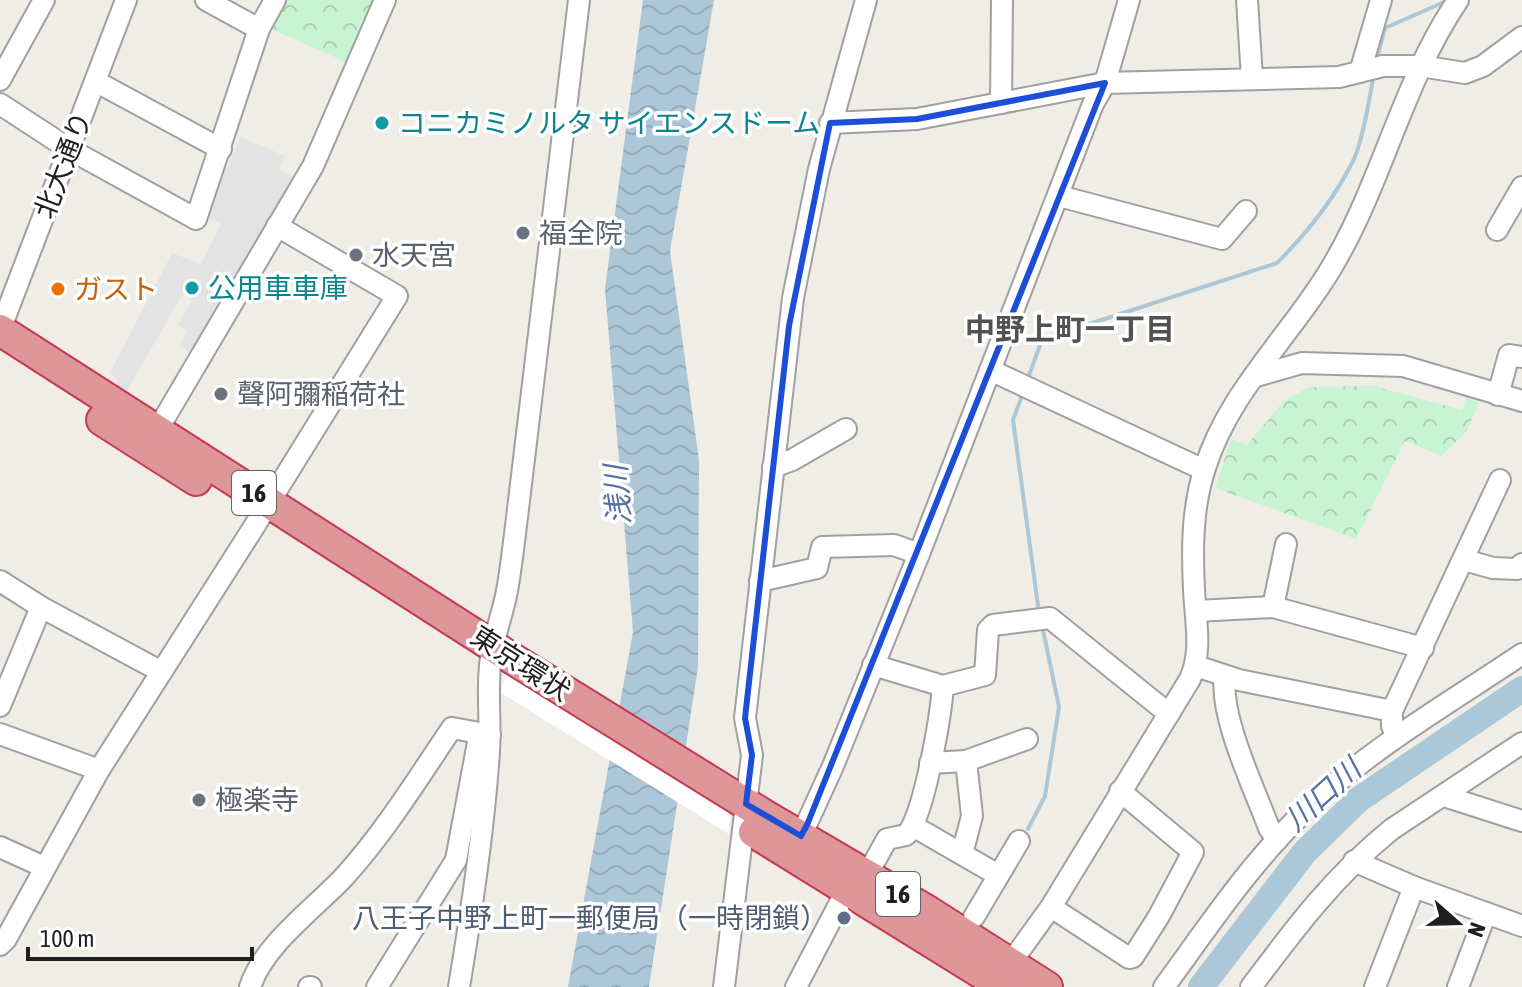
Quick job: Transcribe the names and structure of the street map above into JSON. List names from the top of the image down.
{
  "streets": {
    "highway": ["16", "東京環状"],
    "street": ["北大通り"]
  },
  "crossings": [
    ["北大通り", "東京環状"]
  ],
  "districts": ["中野上町一丁目"],
  "water": ["浅川", "川口川"],
  "places": [
    "コニカミノルタ サイエンスドーム",
    "福全院",
    "水天宮",
    "公用車車庫",
    "ガスト",
    "聲阿彌稲荷社",
    "極楽寺",
    "八王子中野上町一郵便局（一時閉鎖）"
  ],
  "scale_bar": "100 m",
  "north": "right"
}
